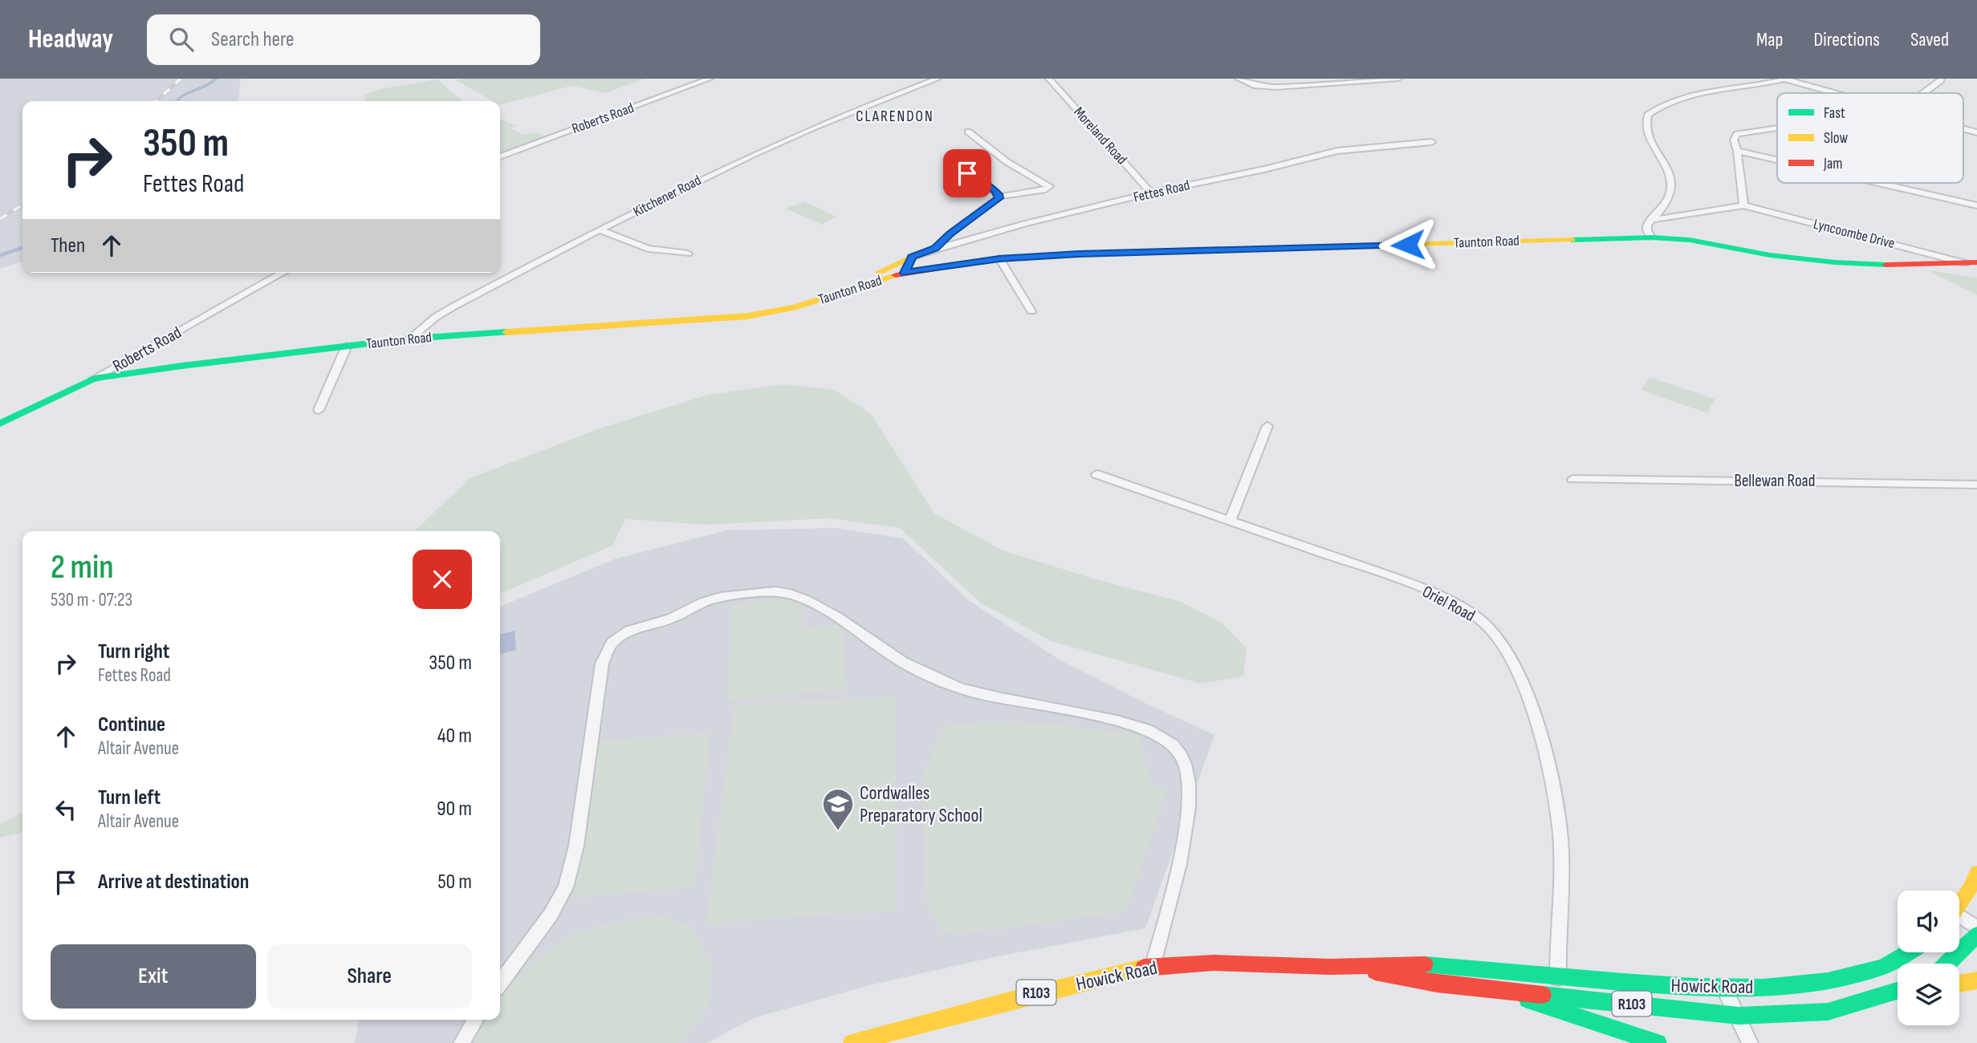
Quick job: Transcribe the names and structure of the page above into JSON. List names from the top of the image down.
{
  "streets": {
    "street": [
      "Roberts Road",
      "Moreland Road",
      "Fettes Road",
      "Kitchener Road",
      "Lyncoombe Drive",
      "Taunton Road",
      "Bellewan Road",
      "Oriel Road",
      "Howick Road",
      "R103"
    ]
  },
  "crossings": [
    ["Roberts Road", "Taunton Road"],
    ["Moreland Road", "Fettes Road"],
    ["Kitchener Road", "Taunton Road"],
    ["Lyncoombe Drive", "Taunton Road"],
    ["Oriel Road", "Howick Road"]
  ],
  "districts": ["CLARENDON"],
  "places": {
    "school or university": ["Cordwalles Preparatory School"]
  },
  "legend": ["Fast", "Slow", "Jam"],
  "page": {
    "header": "Headway",
    "search": "Search here",
    "nav": ["Map", "Directions", "Saved"],
    "turn": ["350 m", "Fettes Road"],
    "then": "Then",
    "heading": ["2 min", "530 m · 07:23"],
    "list": [
      {
        "name": "Turn right",
        "note": "Fettes Road",
        "value": "350 m"
      },
      {
        "name": "Continue",
        "note": "Altair Avenue",
        "value": "40 m"
      },
      {
        "name": "Turn left",
        "note": "Altair Avenue",
        "value": "90 m"
      },
      {
        "name": "Arrive at destination",
        "value": "50 m"
      }
    ],
    "buttons": ["Exit", "Share"]
  }
}
